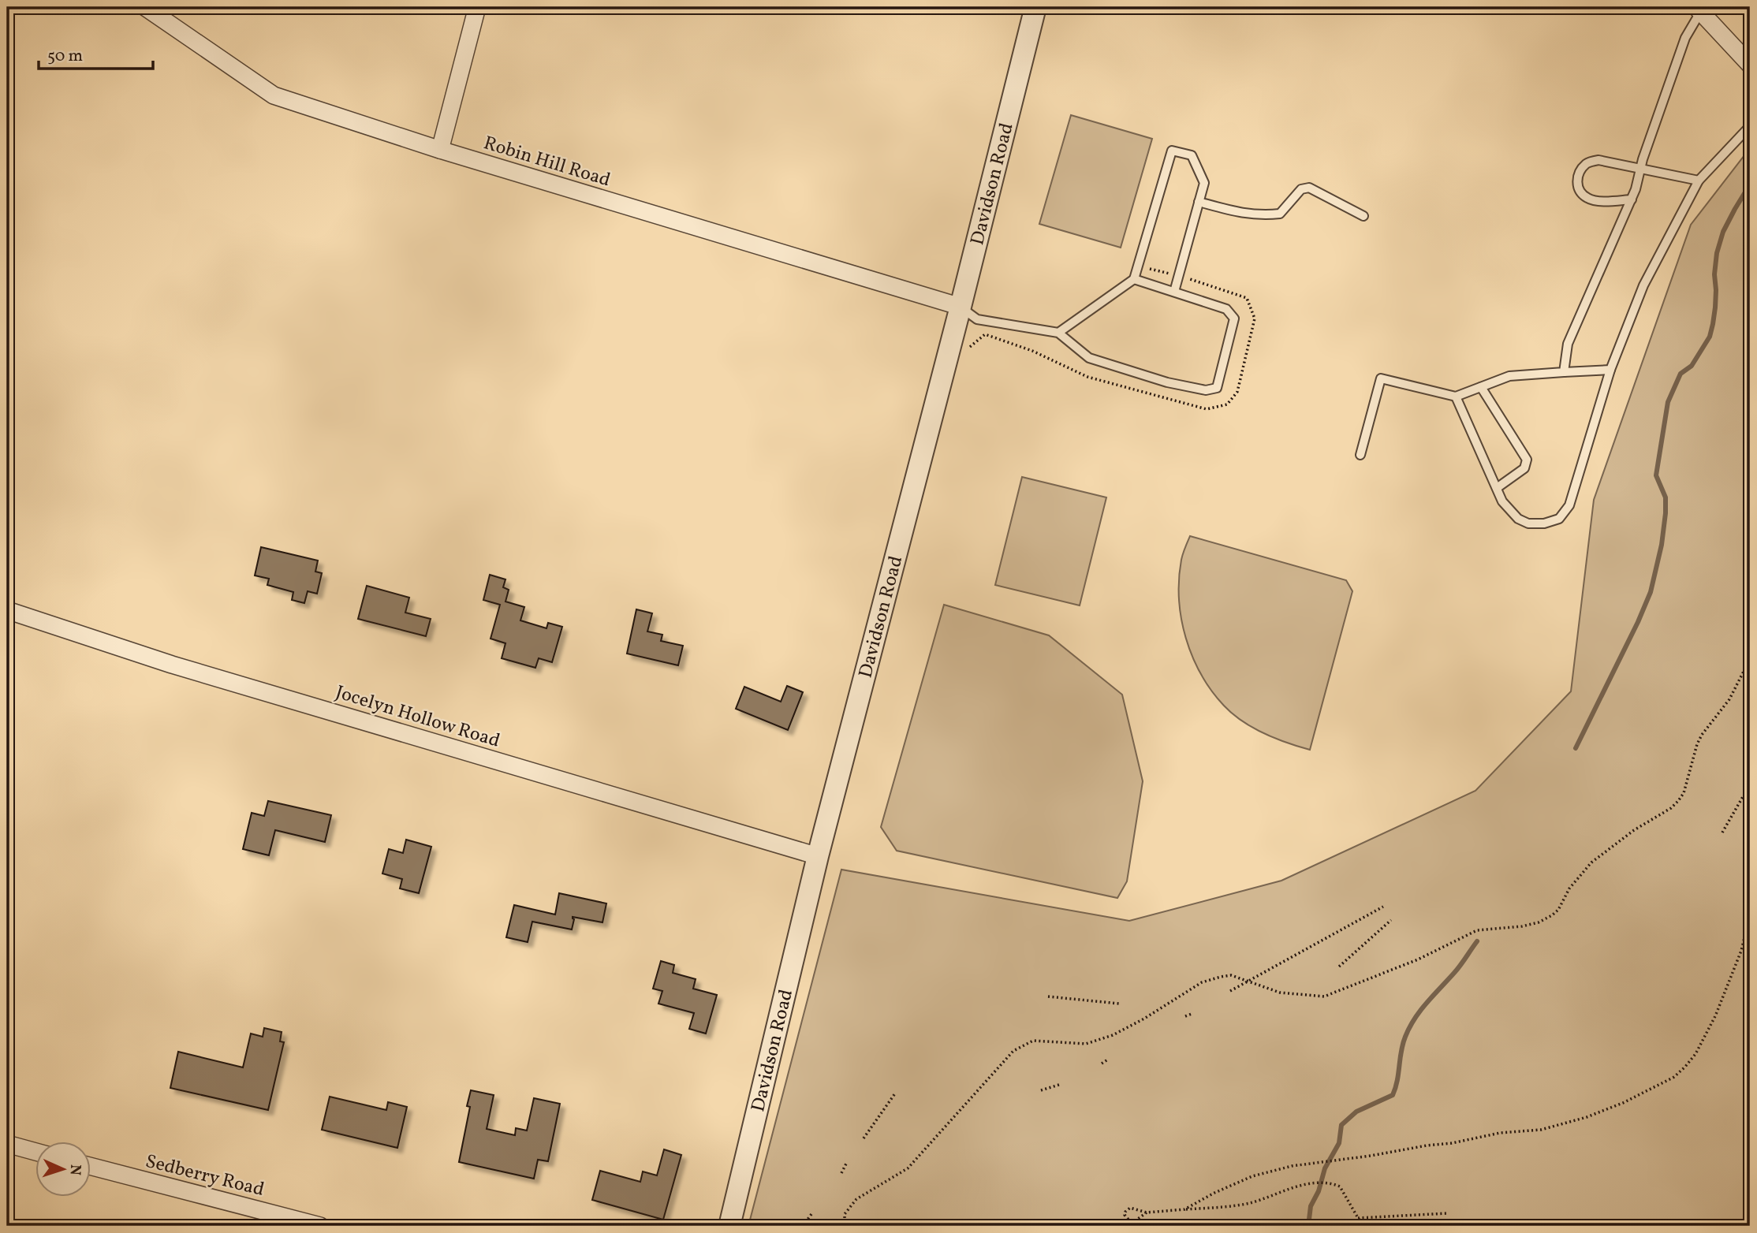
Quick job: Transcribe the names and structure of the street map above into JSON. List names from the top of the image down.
{
  "streets": {
    "street": [
      "Robin Hill Road",
      "Davidson Road",
      "Jocelyn Hollow Road",
      "Sedberry Road"
    ]
  },
  "crossings": [
    ["Robin Hill Road", "Davidson Road"],
    ["Davidson Road", "Jocelyn Hollow Road"]
  ],
  "scale_bar": "50 m",
  "north": "right"
}
